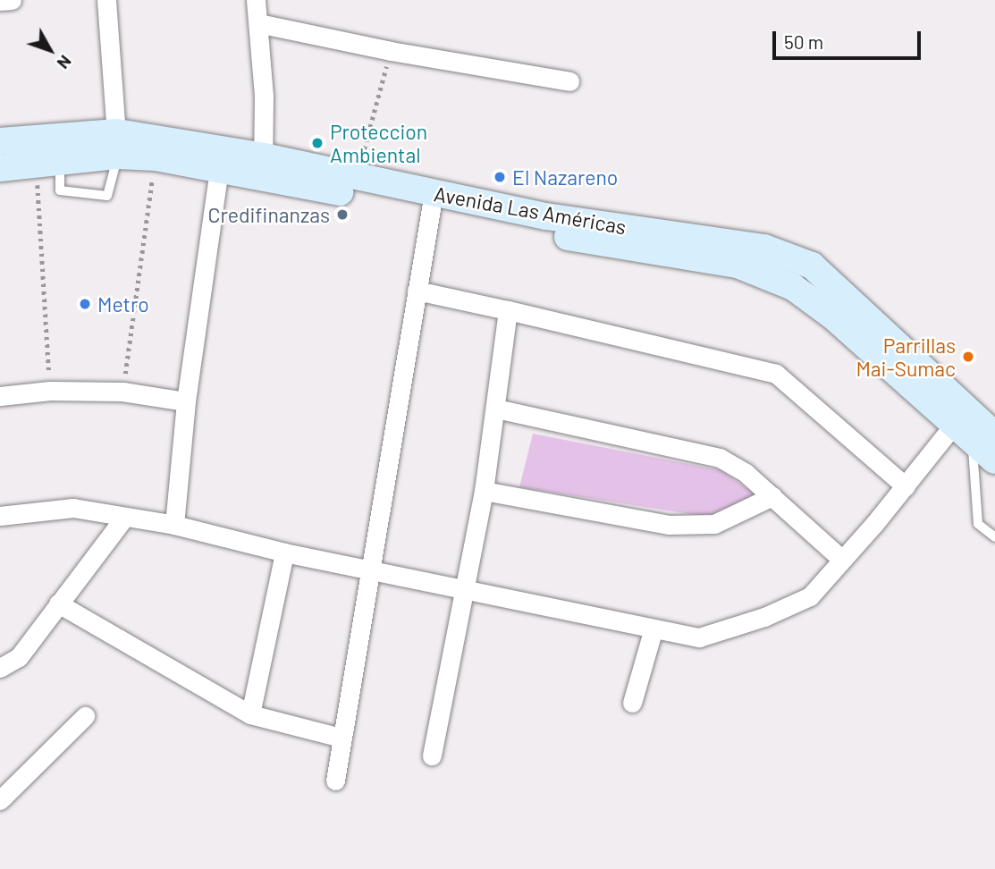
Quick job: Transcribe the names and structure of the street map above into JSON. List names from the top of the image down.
{
  "streets": {
    "main road": ["Avenida Las Américas"]
  },
  "places": [
    "Proteccion Ambiental",
    "El Nazareno",
    "Credifinanzas",
    "Metro",
    "Parrillas Mai-Sumac"
  ],
  "scale_bar": "50 m",
  "north": "bottom right"
}
